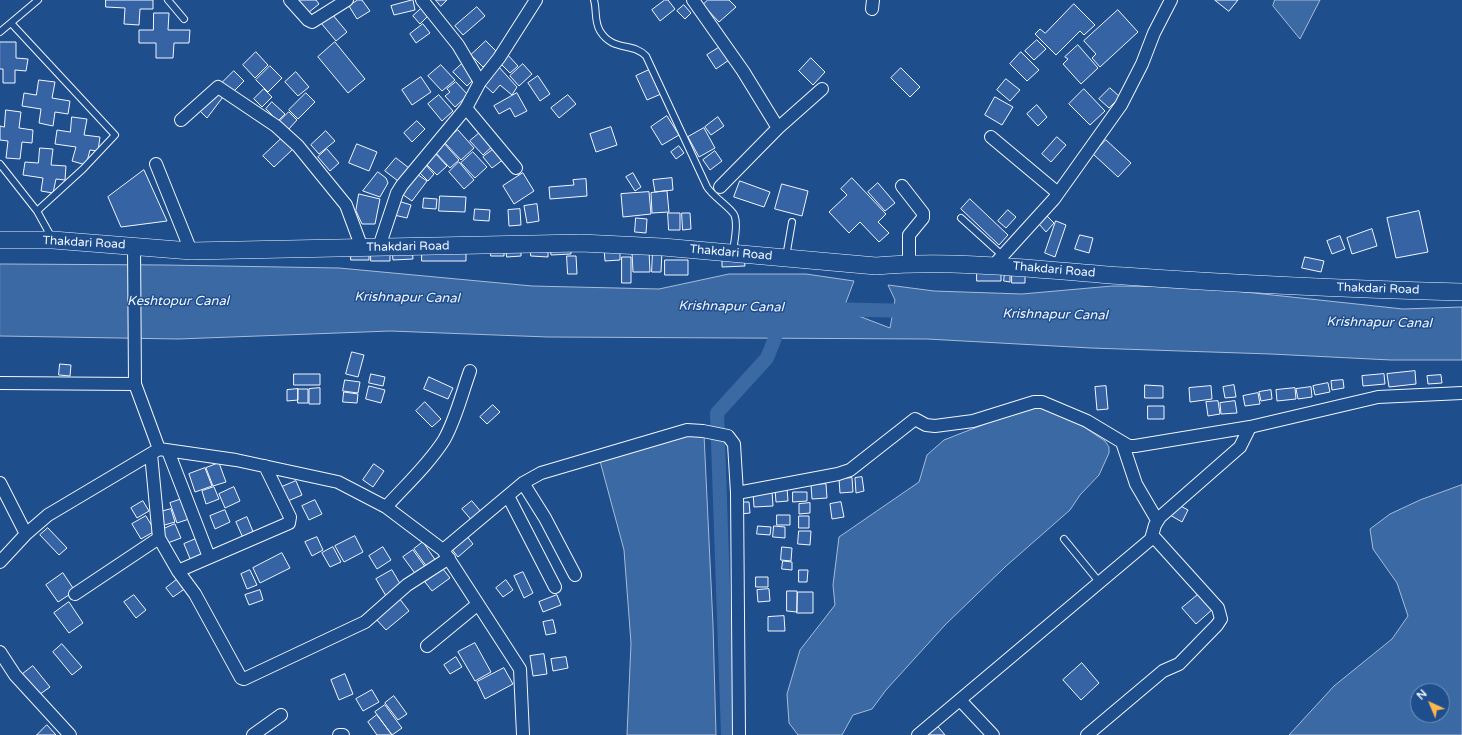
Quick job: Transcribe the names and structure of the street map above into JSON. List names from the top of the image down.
{
  "streets": {
    "street": ["Thakdari Road"]
  },
  "water": ["Krishnapur Canal", "Keshtopur Canal"],
  "north": "top left"
}
